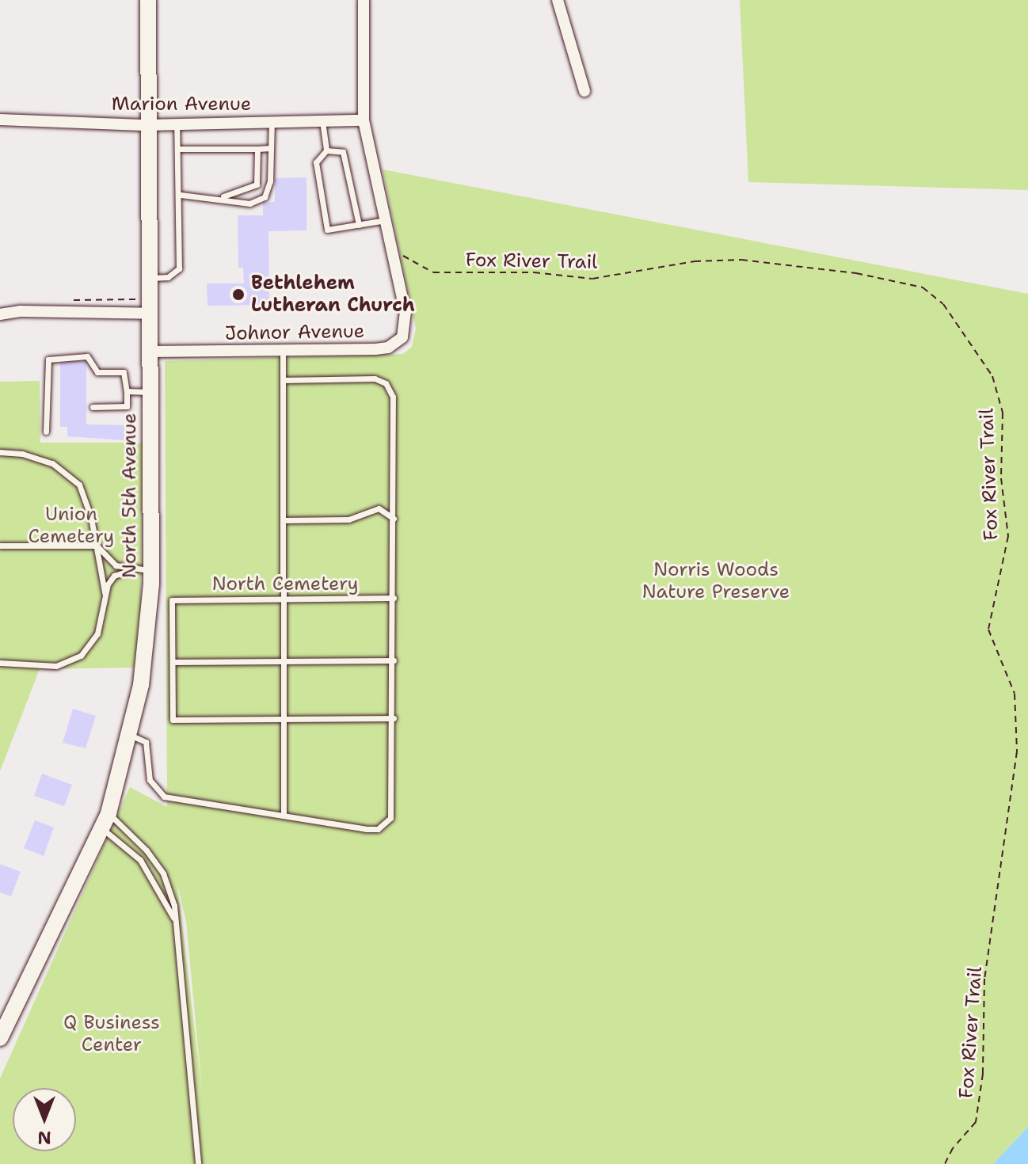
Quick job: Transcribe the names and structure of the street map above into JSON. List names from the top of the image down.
{
  "streets": {
    "main road": ["North 5th Avenue"],
    "street": ["Marion Avenue", "Johnor Avenue"],
    "path": ["Fox River Trail"]
  },
  "crossings": [
    ["Marion Avenue", "Johnor Avenue"],
    ["Marion Avenue", "North 5th Avenue"],
    ["Fox River Trail", "Johnor Avenue"],
    ["Johnor Avenue", "North 5th Avenue"]
  ],
  "parks": [
    "Union Cemetery",
    "Norris Woods Nature Preserve",
    "North Cemetery",
    "Q Business Center"
  ],
  "places": ["Bethlehem Lutheran Church"],
  "north": "bottom"
}
